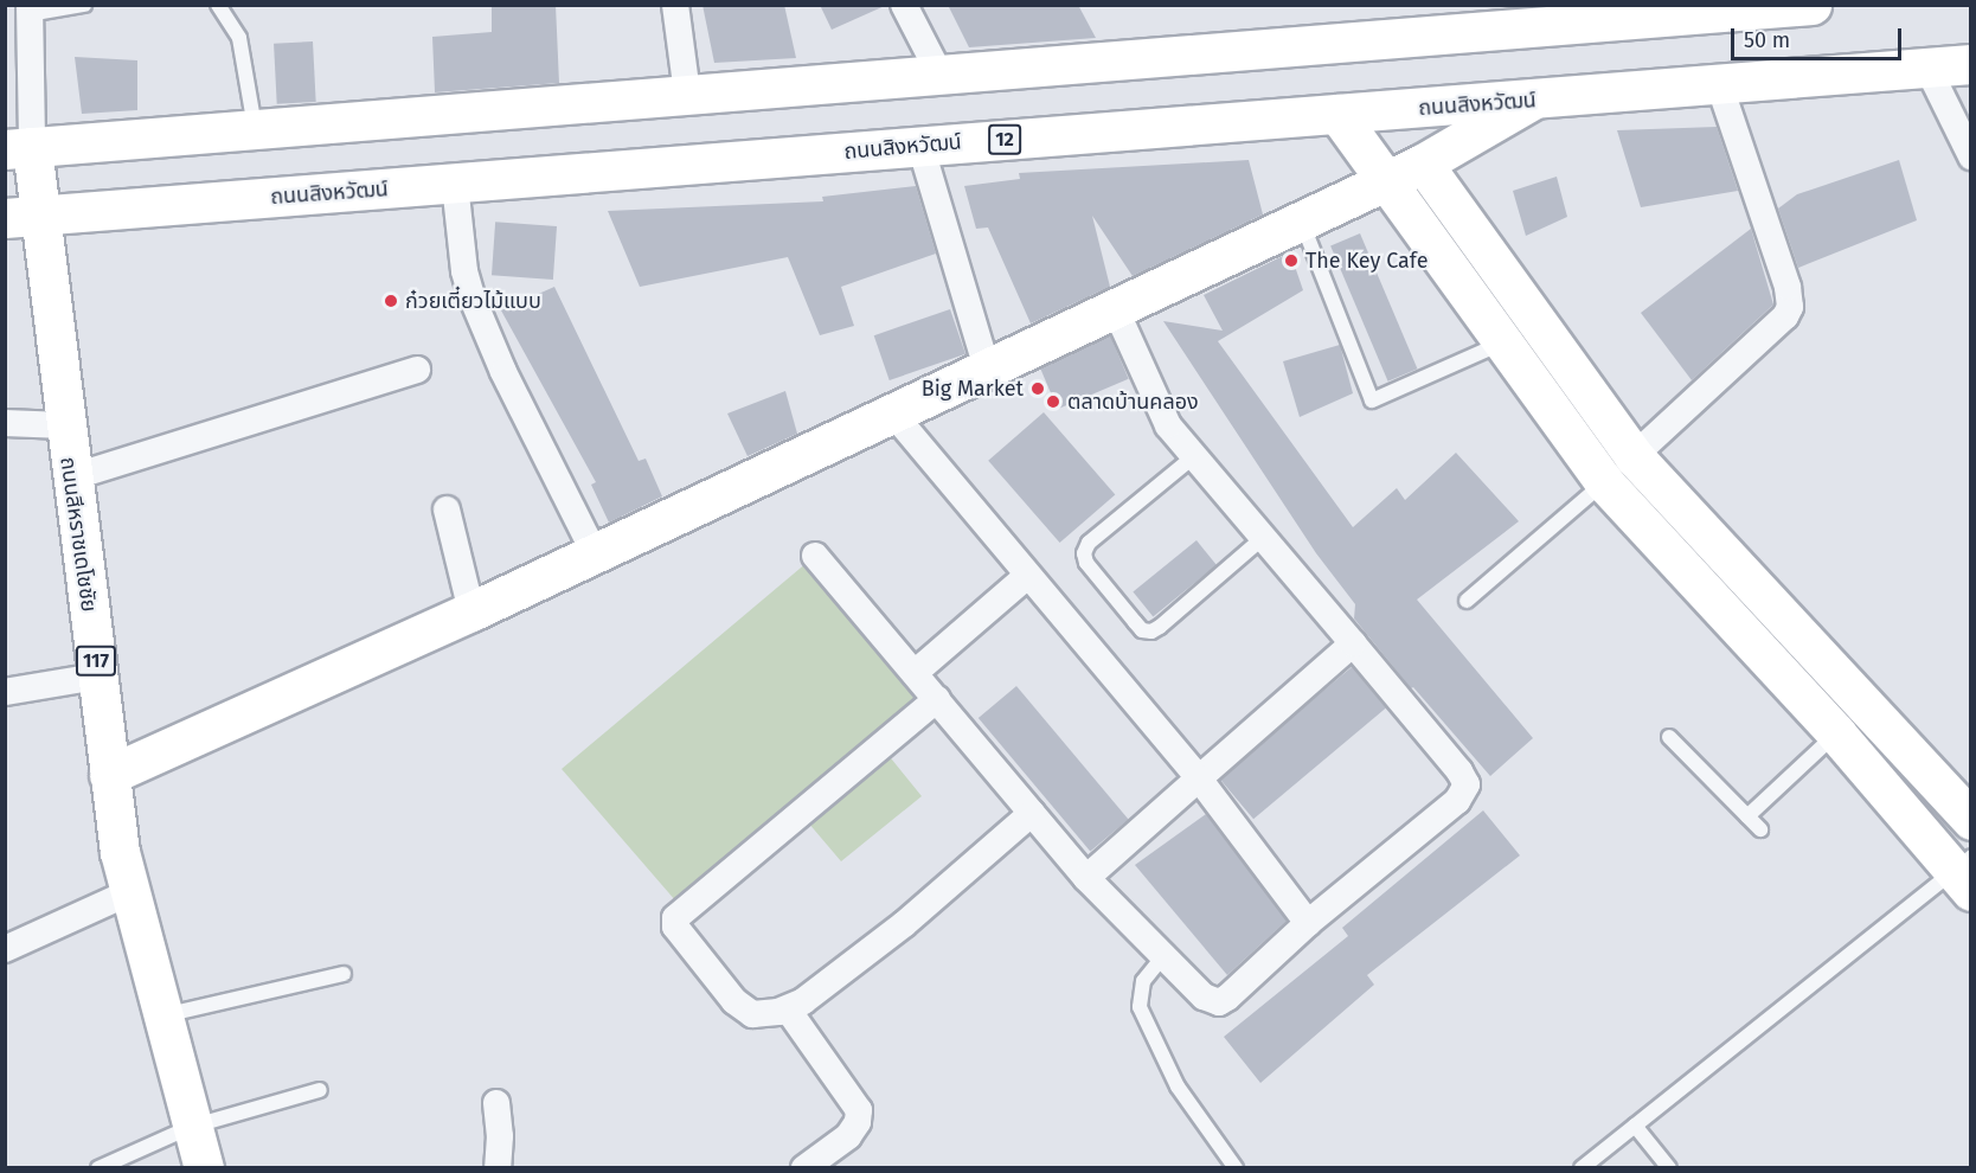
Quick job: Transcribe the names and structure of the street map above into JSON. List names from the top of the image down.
{
  "streets": {
    "main road": [
      "ถนนสิงหวัฒน์",
      "12",
      "ถนนสีหราชเดโชชัย",
      "117"
    ]
  },
  "crossings": [
    ["ถนนสิงหวัฒน์", "ถนนสีหราชเดโชชัย"]
  ],
  "places": [
    "The Key Cafe",
    "ก๋วยเตี๋ยวไม้แบบ",
    "Big Market",
    "ตลาดบ้านคลอง"
  ],
  "scale_bar": "50 m"
}
